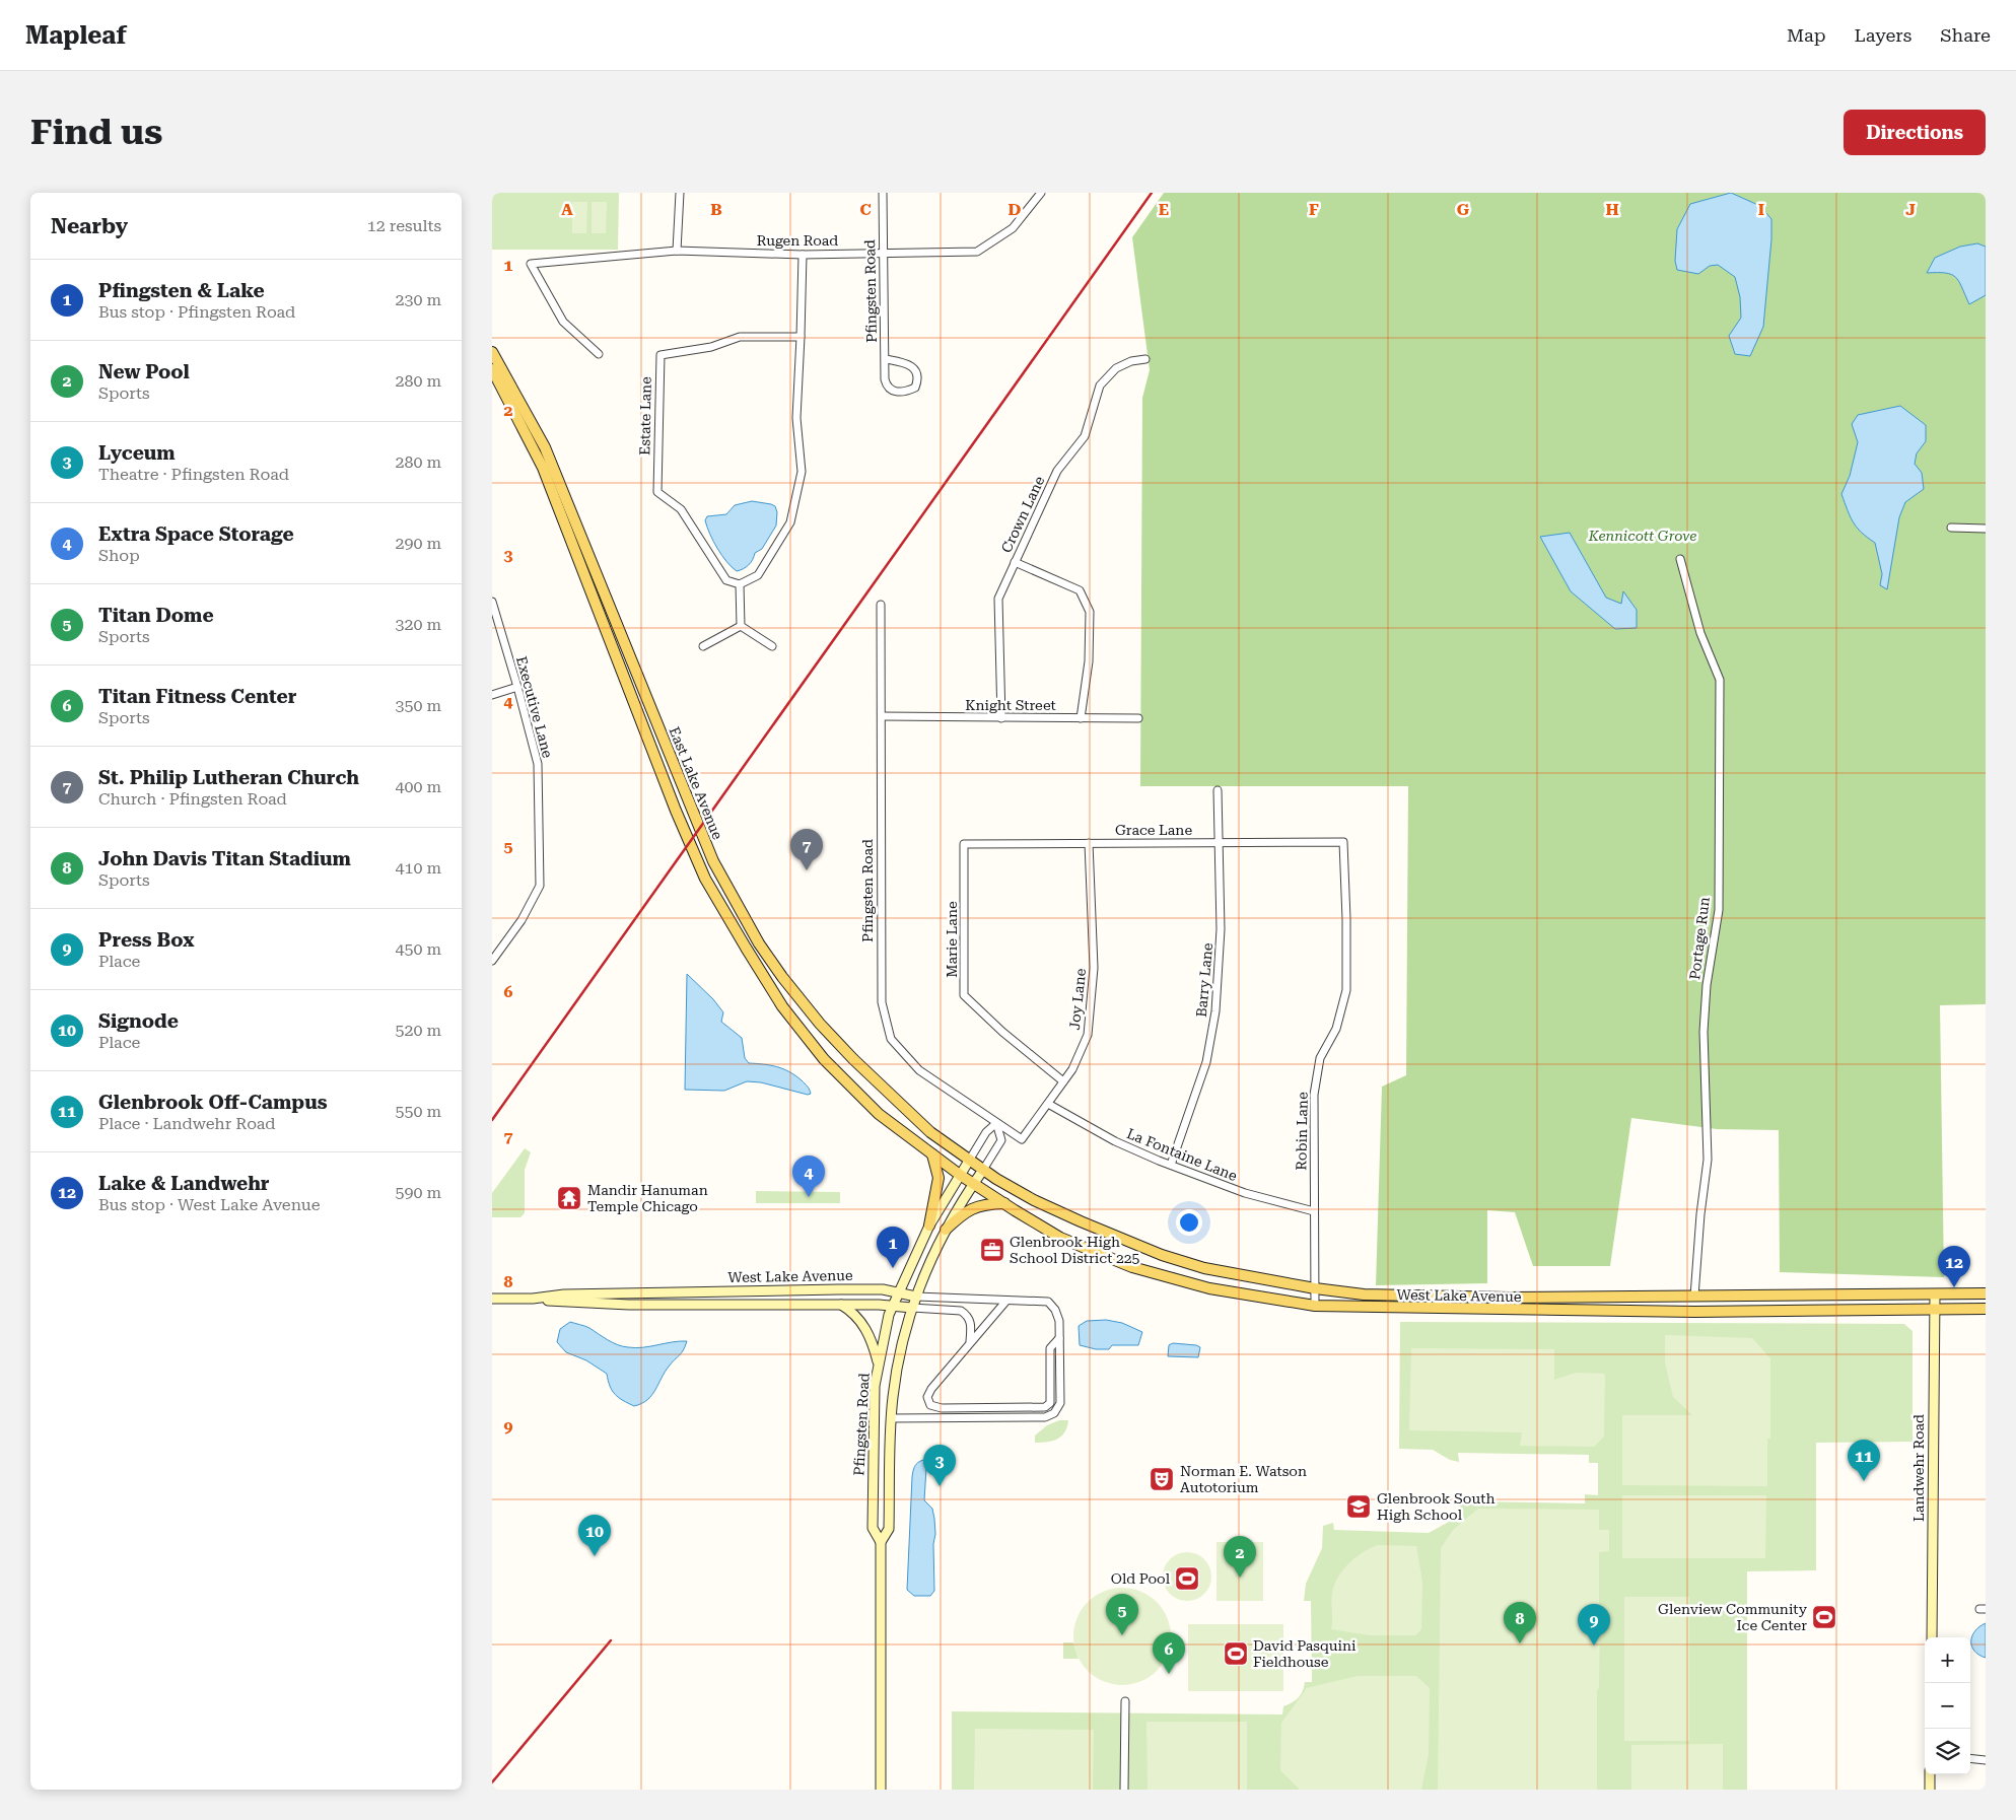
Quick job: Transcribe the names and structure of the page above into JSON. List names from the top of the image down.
{
  "streets": {
    "main road": [
      "Pfingsten Road",
      "East Lake Avenue",
      "West Lake Avenue",
      "Landwehr Road"
    ],
    "street": [
      "Rugen Road",
      "Estate Lane",
      "Crown Lane",
      "Knight Street",
      "Executive Lane",
      "Grace Lane",
      "Portage Run",
      "Marie Lane",
      "Barry Lane",
      "Joy Lane",
      "Robin Lane",
      "La Fontaine Lane"
    ]
  },
  "crossings": [
    ["Rugen Road", "Pfingsten Road"],
    ["Pfingsten Road", "Knight Street"],
    ["Pfingsten Road", "East Lake Avenue"],
    ["Pfingsten Road", "Joy Lane"],
    ["Pfingsten Road", "West Lake Avenue"],
    ["Crown Lane", "Knight Street"],
    ["East Lake Avenue", "West Lake Avenue"],
    ["Grace Lane", "Marie Lane"],
    ["Grace Lane", "Barry Lane"],
    ["Grace Lane", "Joy Lane"],
    ["Grace Lane", "Robin Lane"],
    ["Portage Run", "West Lake Avenue"],
    ["Marie Lane", "Joy Lane"],
    ["Barry Lane", "La Fontaine Lane"],
    ["Joy Lane", "La Fontaine Lane"],
    ["Robin Lane", "La Fontaine Lane"],
    ["Robin Lane", "West Lake Avenue"],
    ["West Lake Avenue", "Landwehr Road"]
  ],
  "parks": ["Kennicott Grove"],
  "places": {
    "temple": ["Mandir Hanuman Temple Chicago"],
    "office": ["Glenbrook High School District 225"],
    "theatre": ["Norman E. Watson Autotorium"],
    "school or university": ["Glenbrook South High School"],
    "sports": ["Old Pool", "Glenview Community Ice Center", "David Pasquini Fieldhouse"]
  },
  "page": {
    "header": "Mapleaf",
    "nav": ["Map", "Layers", "Share"],
    "buttons": "Directions",
    "title": "Find us",
    "heading": ["Nearby", "12 results"],
    "list": [
      {
        "mark": "1",
        "name": "Pfingsten & Lake",
        "note": "Bus stop · Pfingsten Road",
        "value": "230 m"
      },
      {
        "mark": "2",
        "name": "New Pool",
        "note": "Sports",
        "value": "280 m"
      },
      {
        "mark": "3",
        "name": "Lyceum",
        "note": "Theatre · Pfingsten Road",
        "value": "280 m"
      },
      {
        "mark": "4",
        "name": "Extra Space Storage",
        "note": "Shop",
        "value": "290 m"
      },
      {
        "mark": "5",
        "name": "Titan Dome",
        "note": "Sports",
        "value": "320 m"
      },
      {
        "mark": "6",
        "name": "Titan Fitness Center",
        "note": "Sports",
        "value": "350 m"
      },
      {
        "mark": "7",
        "name": "St. Philip Lutheran Church",
        "note": "Church · Pfingsten Road",
        "value": "400 m"
      },
      {
        "mark": "8",
        "name": "John Davis Titan Stadium",
        "note": "Sports",
        "value": "410 m"
      },
      {
        "mark": "9",
        "name": "Press Box",
        "note": "Place",
        "value": "450 m"
      },
      {
        "mark": "10",
        "name": "Signode",
        "note": "Place",
        "value": "520 m"
      },
      {
        "mark": "11",
        "name": "Glenbrook Off-Campus",
        "note": "Place · Landwehr Road",
        "value": "550 m"
      },
      {
        "mark": "12",
        "name": "Lake & Landwehr",
        "note": "Bus stop · West Lake Avenue",
        "value": "590 m"
      }
    ],
    "pins": [
      "7",
      "4",
      "1",
      "12",
      "11",
      "3",
      "10",
      "2",
      "5",
      "8",
      "9",
      "6"
    ],
    "map_buttons": ["+", "−"]
  },
  "grid": {
    "columns": [
      "A",
      "B",
      "C",
      "D",
      "E",
      "F",
      "G",
      "H",
      "I",
      "J"
    ],
    "rows": [
      "1",
      "2",
      "3",
      "4",
      "5",
      "6",
      "7",
      "8",
      "9"
    ]
  }
}
